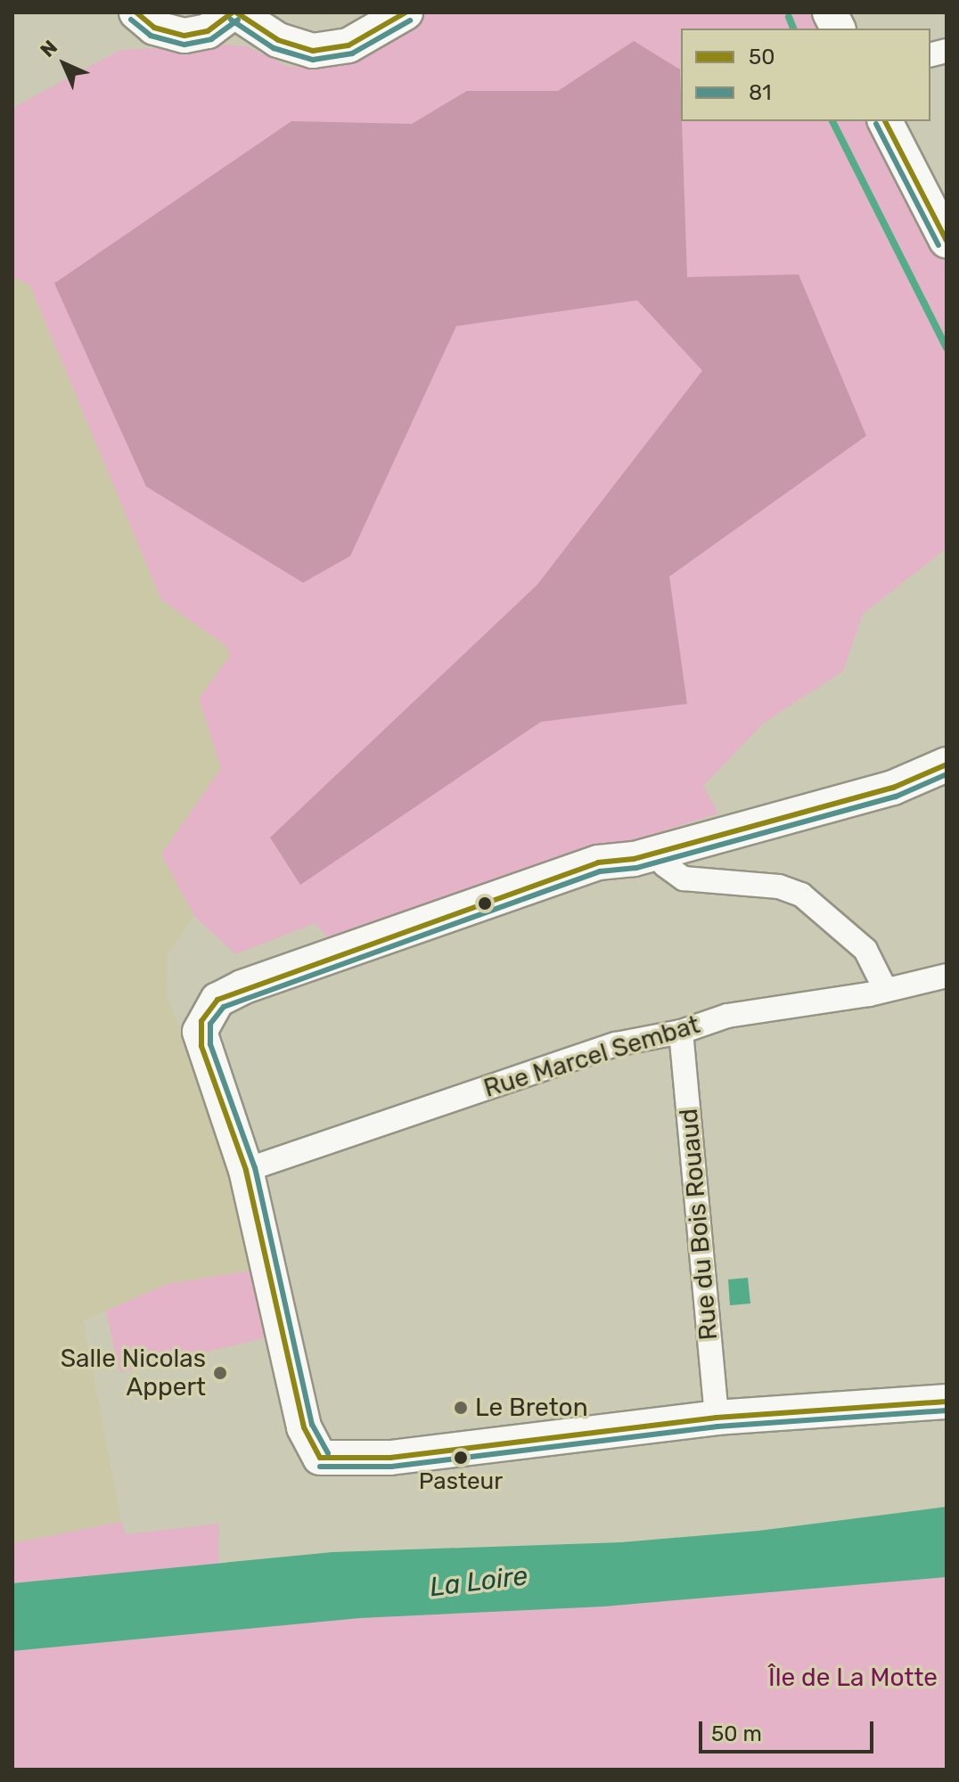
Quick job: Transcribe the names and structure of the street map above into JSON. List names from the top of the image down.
{
  "streets": {
    "street": ["Rue Marcel Sembat", "Rue du Bois Rouaud"]
  },
  "crossings": [
    ["Rue Marcel Sembat", "Rue du Bois Rouaud"]
  ],
  "water": ["La Loire"],
  "parks": ["Île de La Motte"],
  "places": ["Salle Nicolas Appert", "Le Breton", "Pasteur"],
  "lines": ["transit line 50", "transit line 81"],
  "legend": ["50", "81"],
  "scale_bar": "50 m",
  "north": "top left"
}
